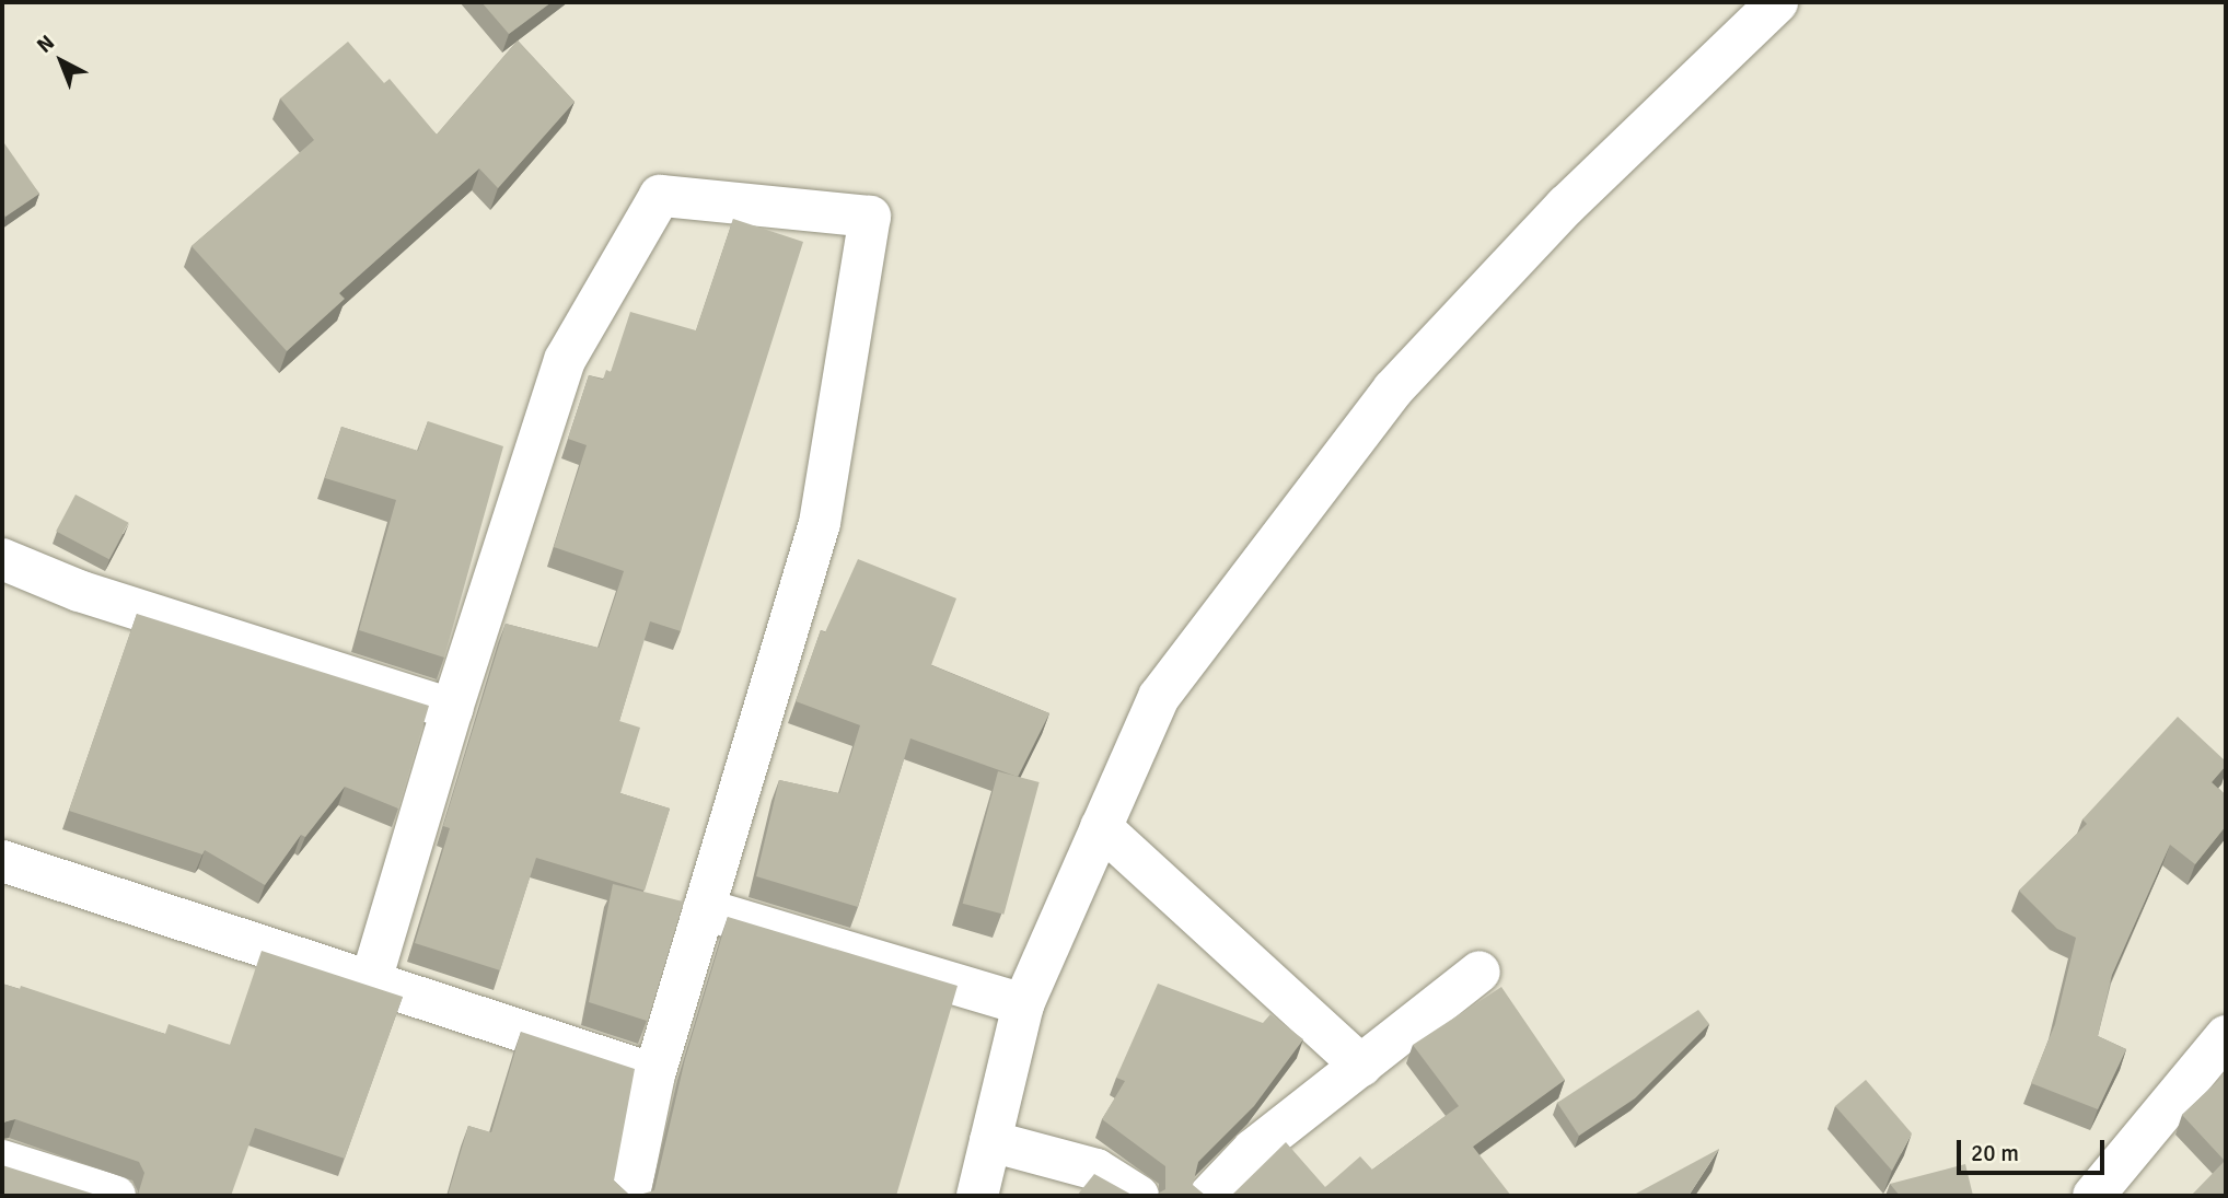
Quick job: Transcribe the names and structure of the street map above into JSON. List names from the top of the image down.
{
  "scale_bar": "20 m",
  "north": "top left"
}
